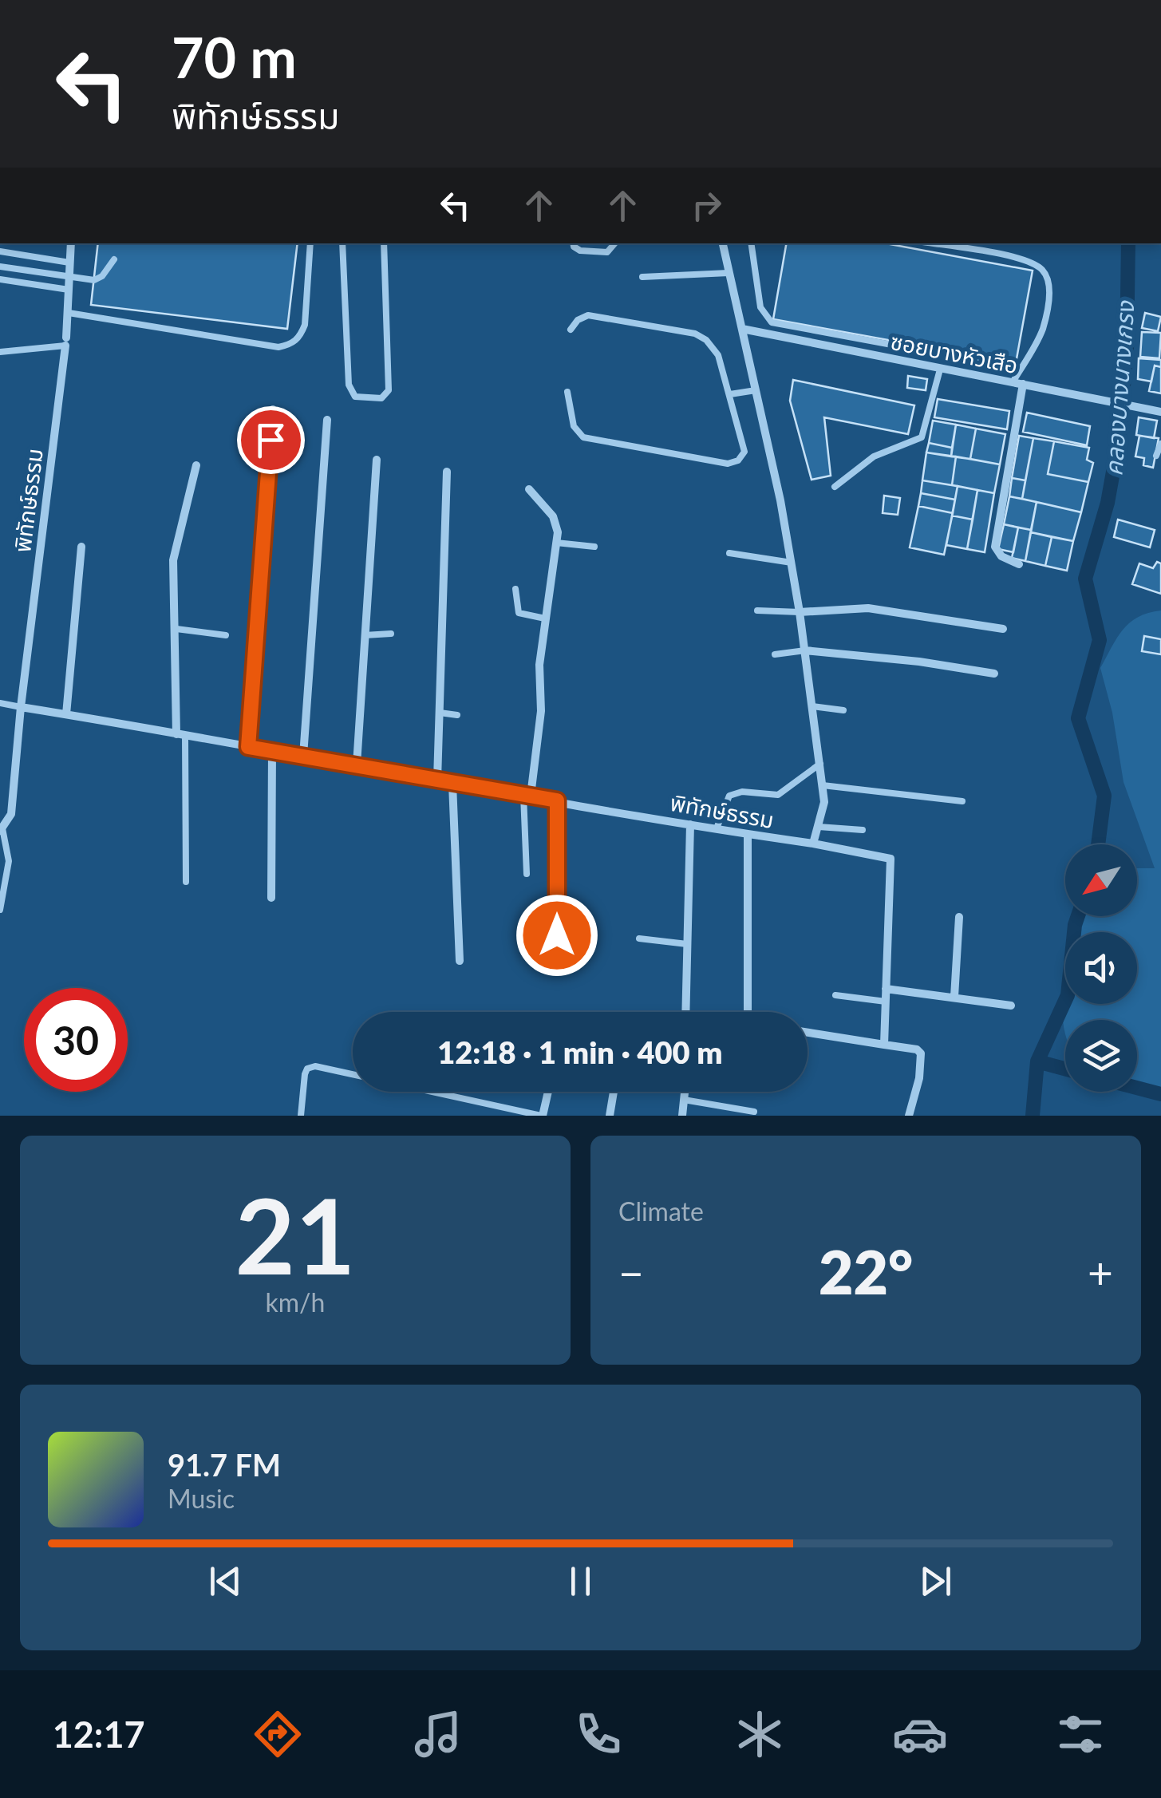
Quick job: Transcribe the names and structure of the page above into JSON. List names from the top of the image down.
{
  "streets": {
    "street": ["ซอยบางหัวเสือ", "พิทักษ์ธรรม"]
  },
  "water": ["คลองบางนางเกรง"],
  "north": "bottom left",
  "page": {
    "turn": ["70 m", "พิทักษ์ธรรม"],
    "limit": "30",
    "trip": "12:18 · 1 min · 400 m",
    "tile": [
      ["21", "km/h"],
      "Climate"
    ],
    "heat": ["−", "22°", "+"],
    "song": ["91.7 FM", "Music"],
    "tabs": "12:17"
  }
}
